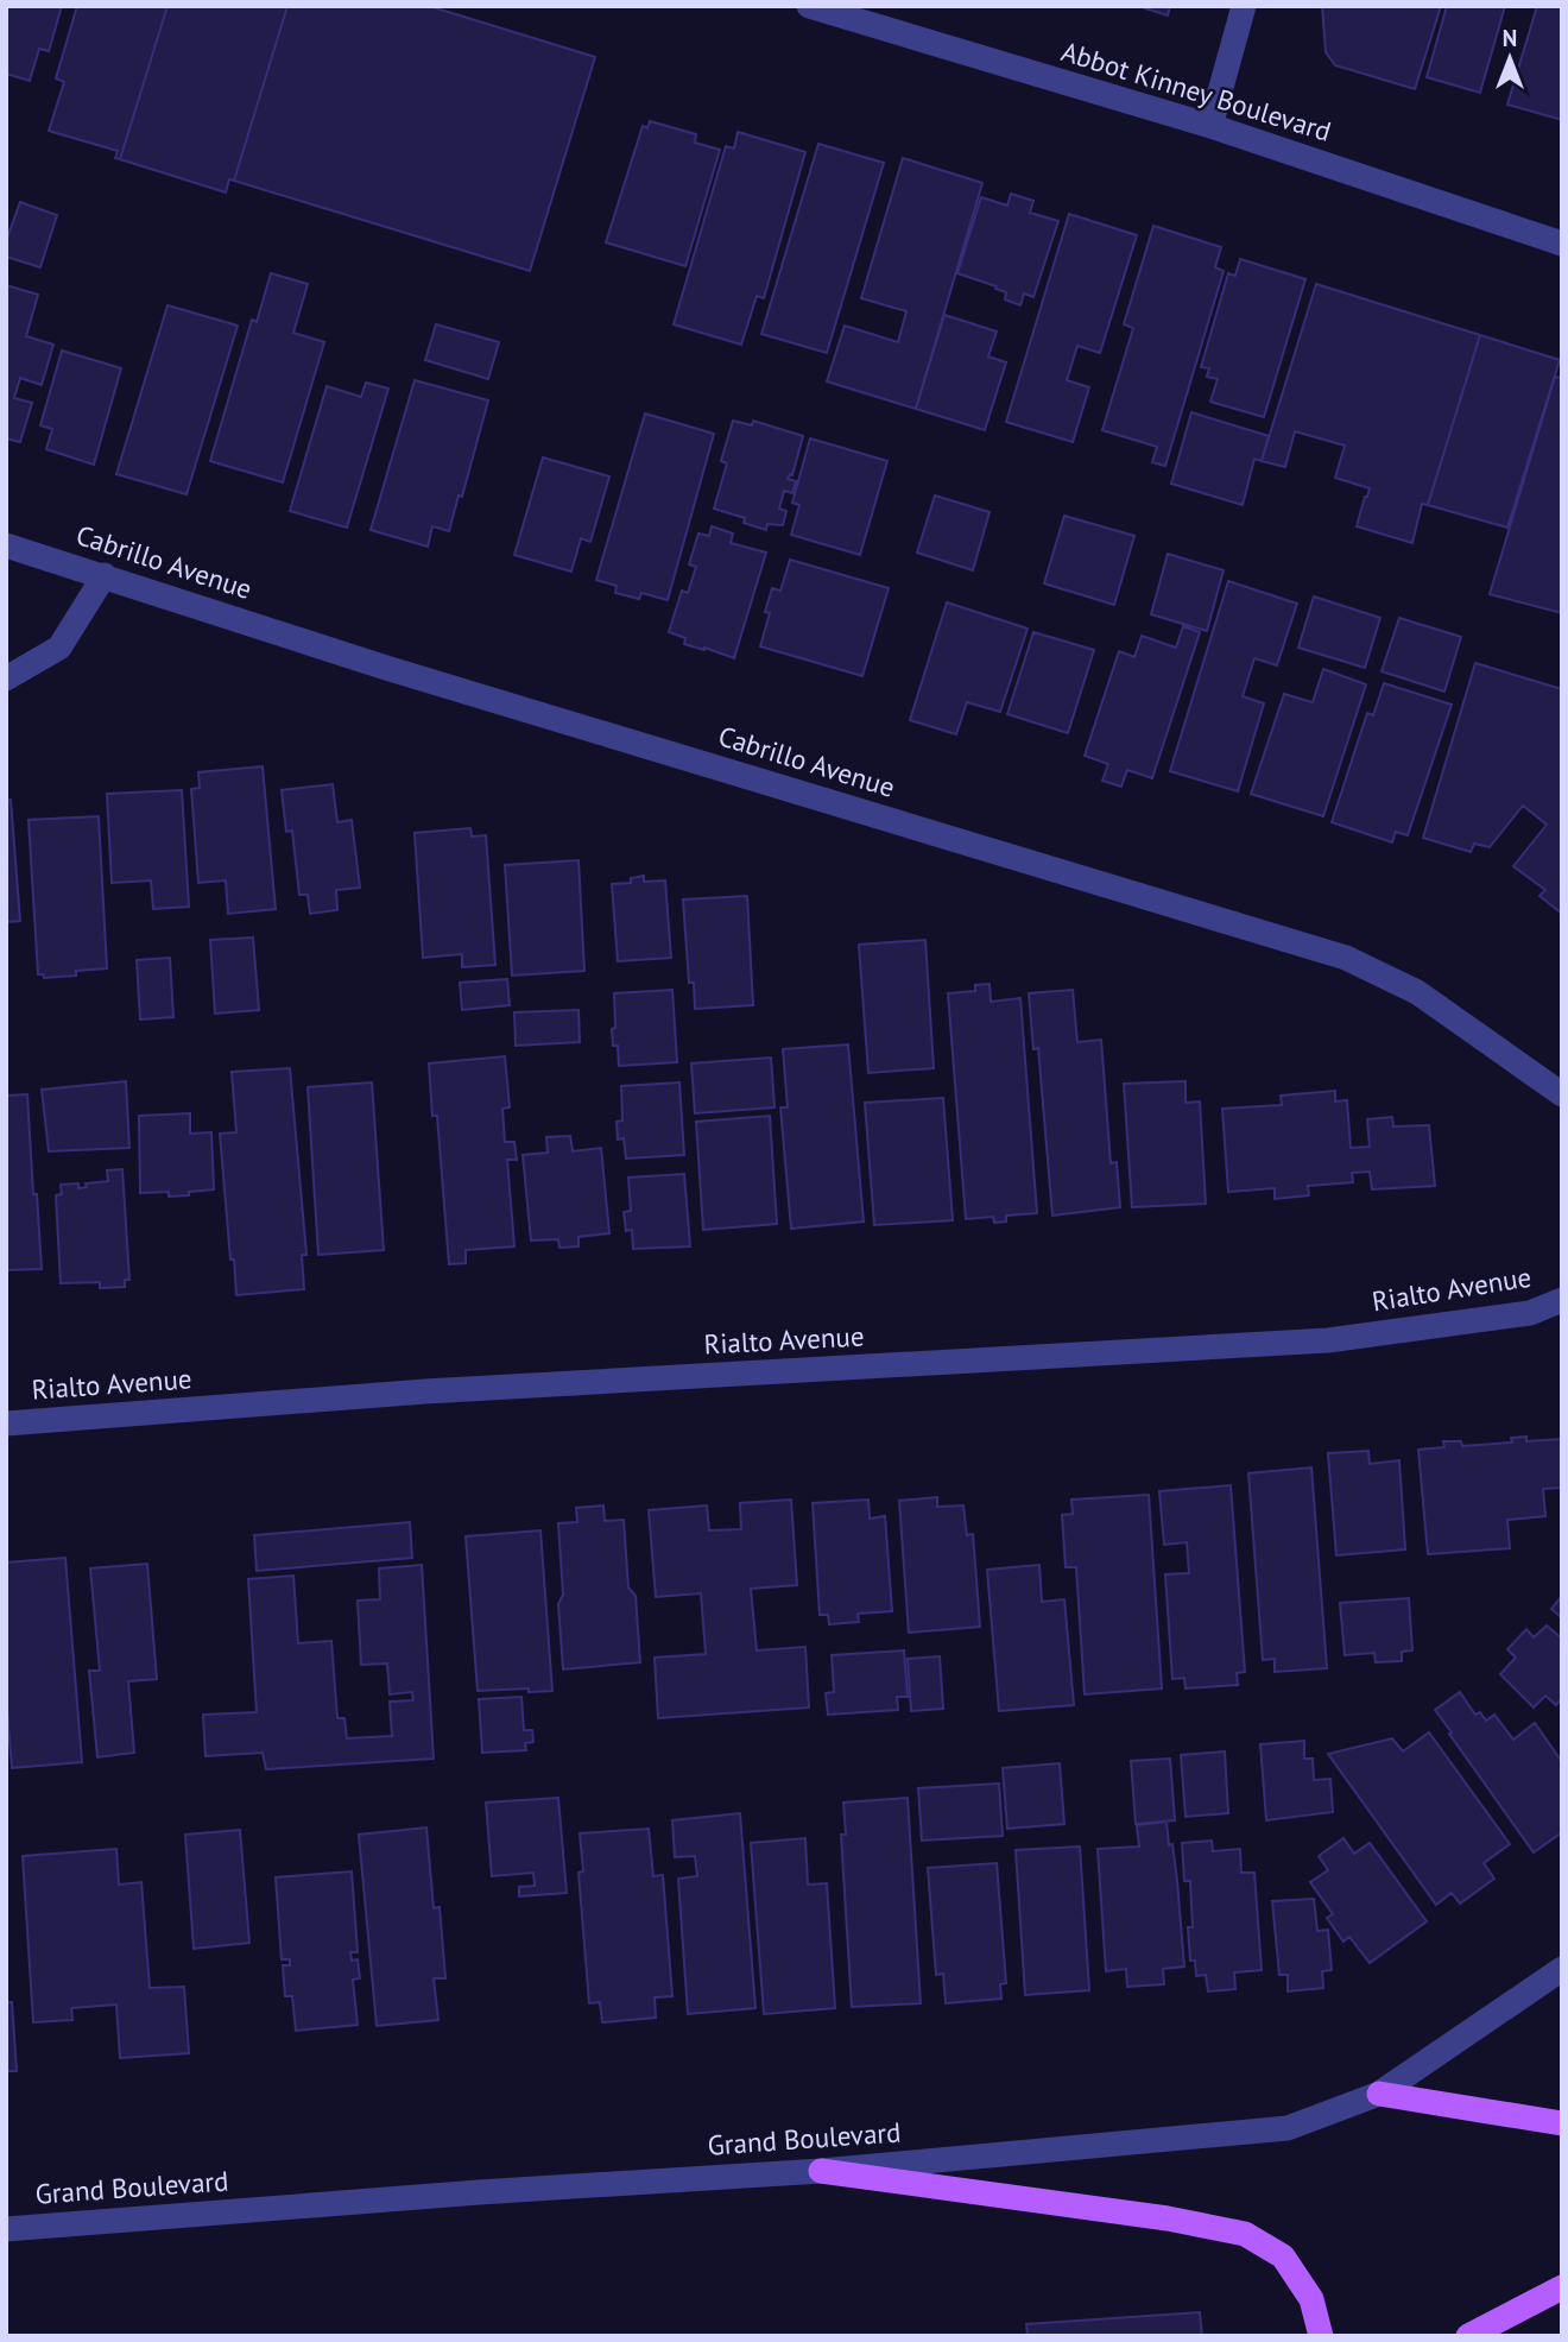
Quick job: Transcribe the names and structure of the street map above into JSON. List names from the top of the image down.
{
  "streets": {
    "street": [
      "Abbot Kinney Boulevard",
      "Cabrillo Avenue",
      "Rialto Avenue",
      "Grand Boulevard"
    ]
  },
  "north": "top"
}
